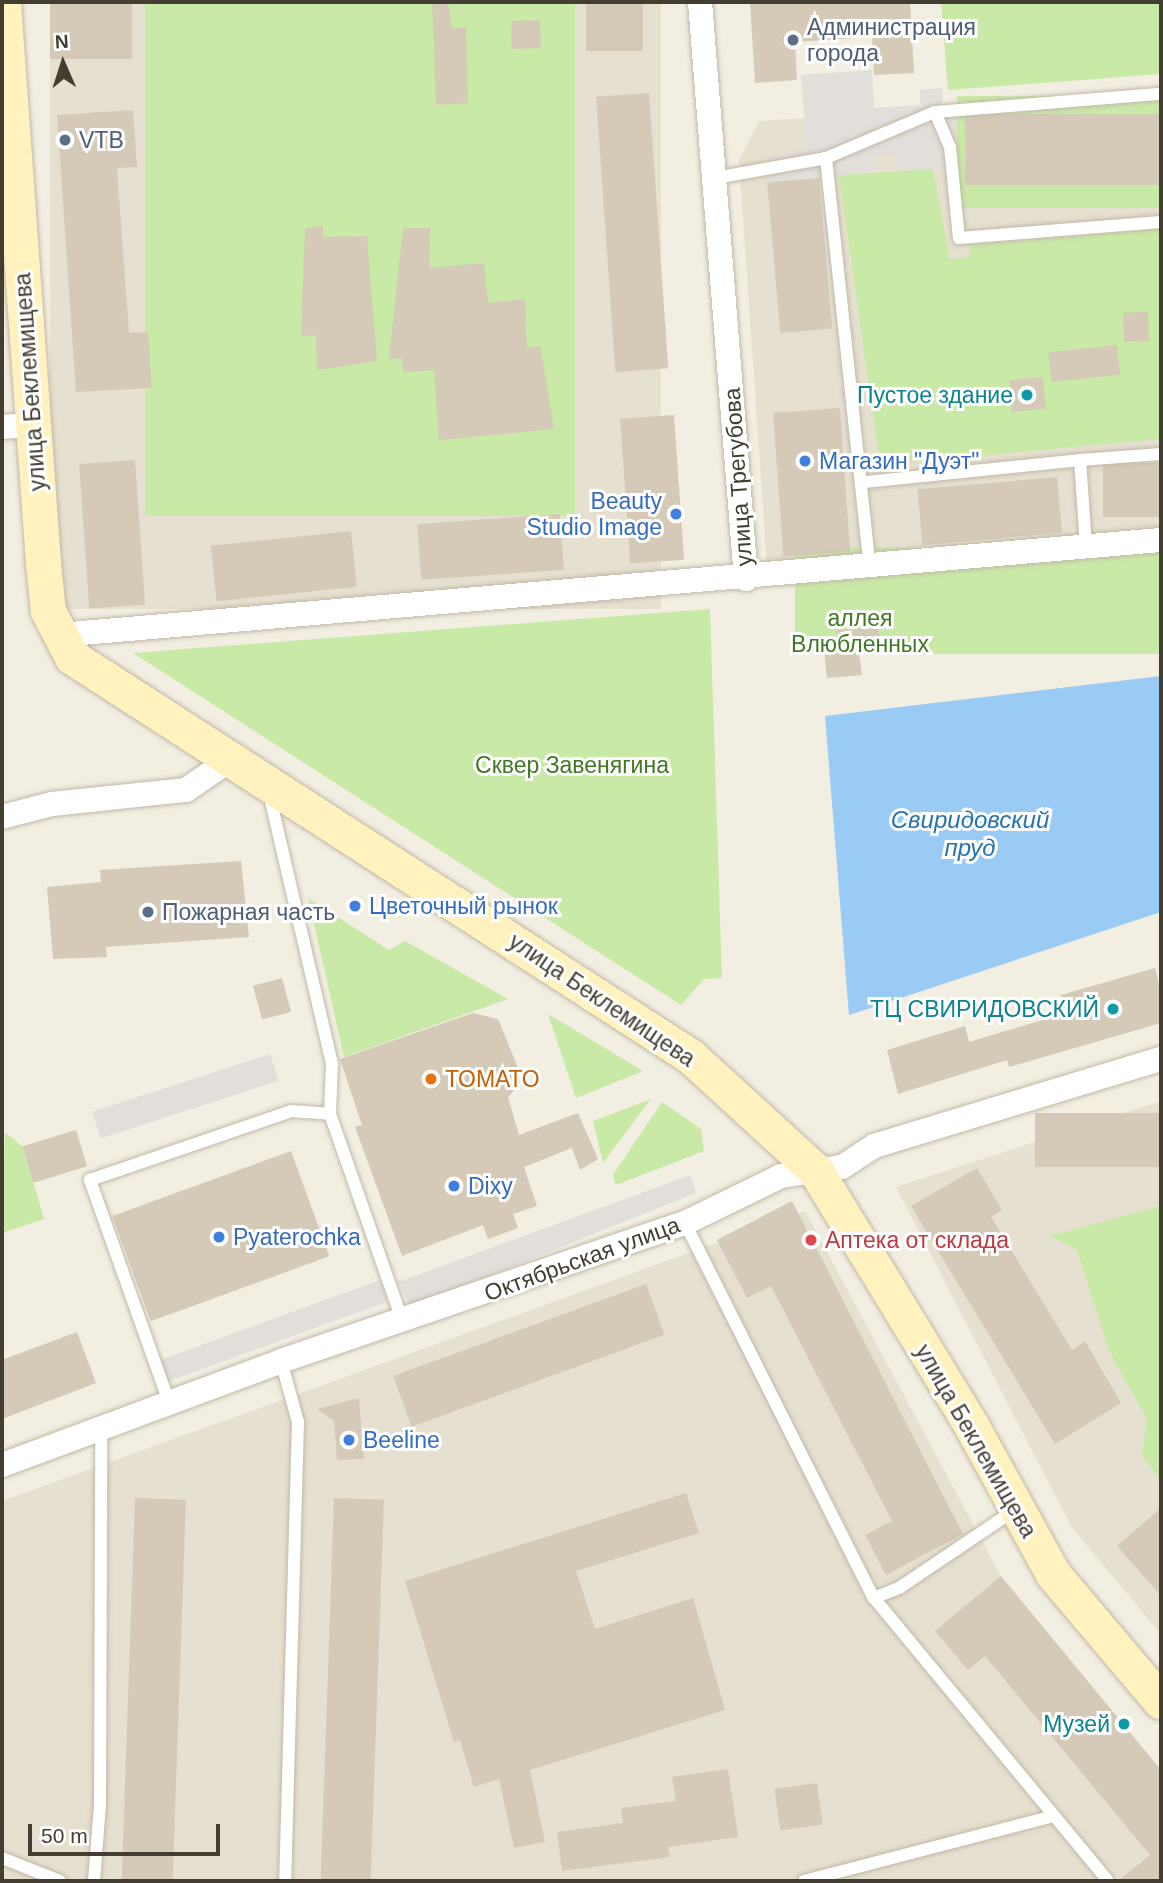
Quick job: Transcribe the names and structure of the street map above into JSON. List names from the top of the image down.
{
  "streets": {
    "main road": ["улица Беклемищева"],
    "street": ["улица Трегубова", "Октябрьская улица"]
  },
  "crossings": [
    ["улица Беклемищева", "Октябрьская улица"]
  ],
  "water": ["Свиридовский пруд"],
  "parks": ["аллея Влюбленных", "Сквер Завенягина"],
  "places": [
    "Администрация города",
    "VTB",
    "Пустое здание",
    "Магазин \"Дуэт\"",
    "Beauty Studio Image",
    "Цветочный рынок",
    "Пожарная часть",
    "ТЦ СВИРИДОВСКИЙ",
    "ТОМАТО",
    "Dixy",
    "Pyaterochka",
    "Аптека от склада",
    "Beeline",
    "Музей"
  ],
  "scale_bar": "50 m",
  "north": "top"
}
